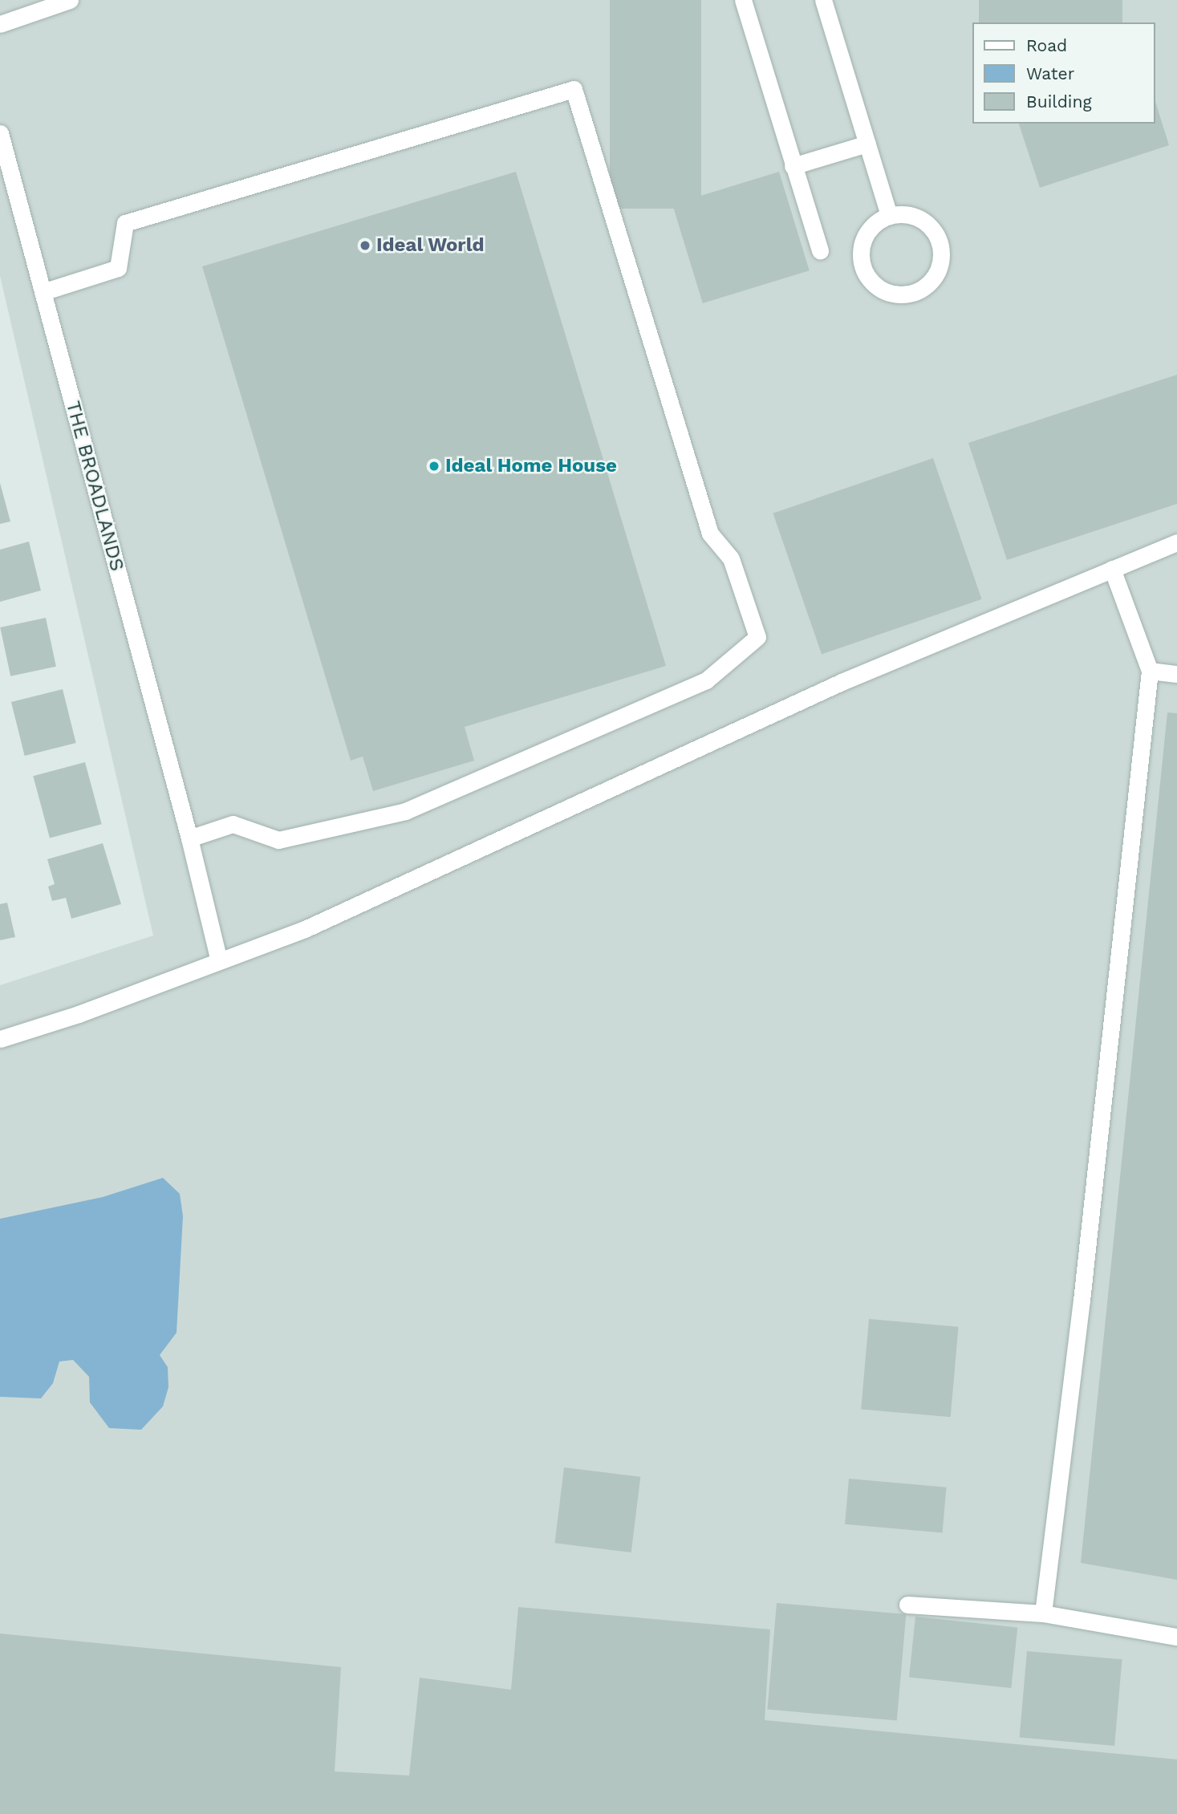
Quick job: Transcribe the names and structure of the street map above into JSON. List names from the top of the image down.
{
  "streets": {
    "street": ["THE BROADLANDS"]
  },
  "places": ["Ideal World", "Ideal Home House"],
  "legend": ["Road", "Water", "Building"]
}
